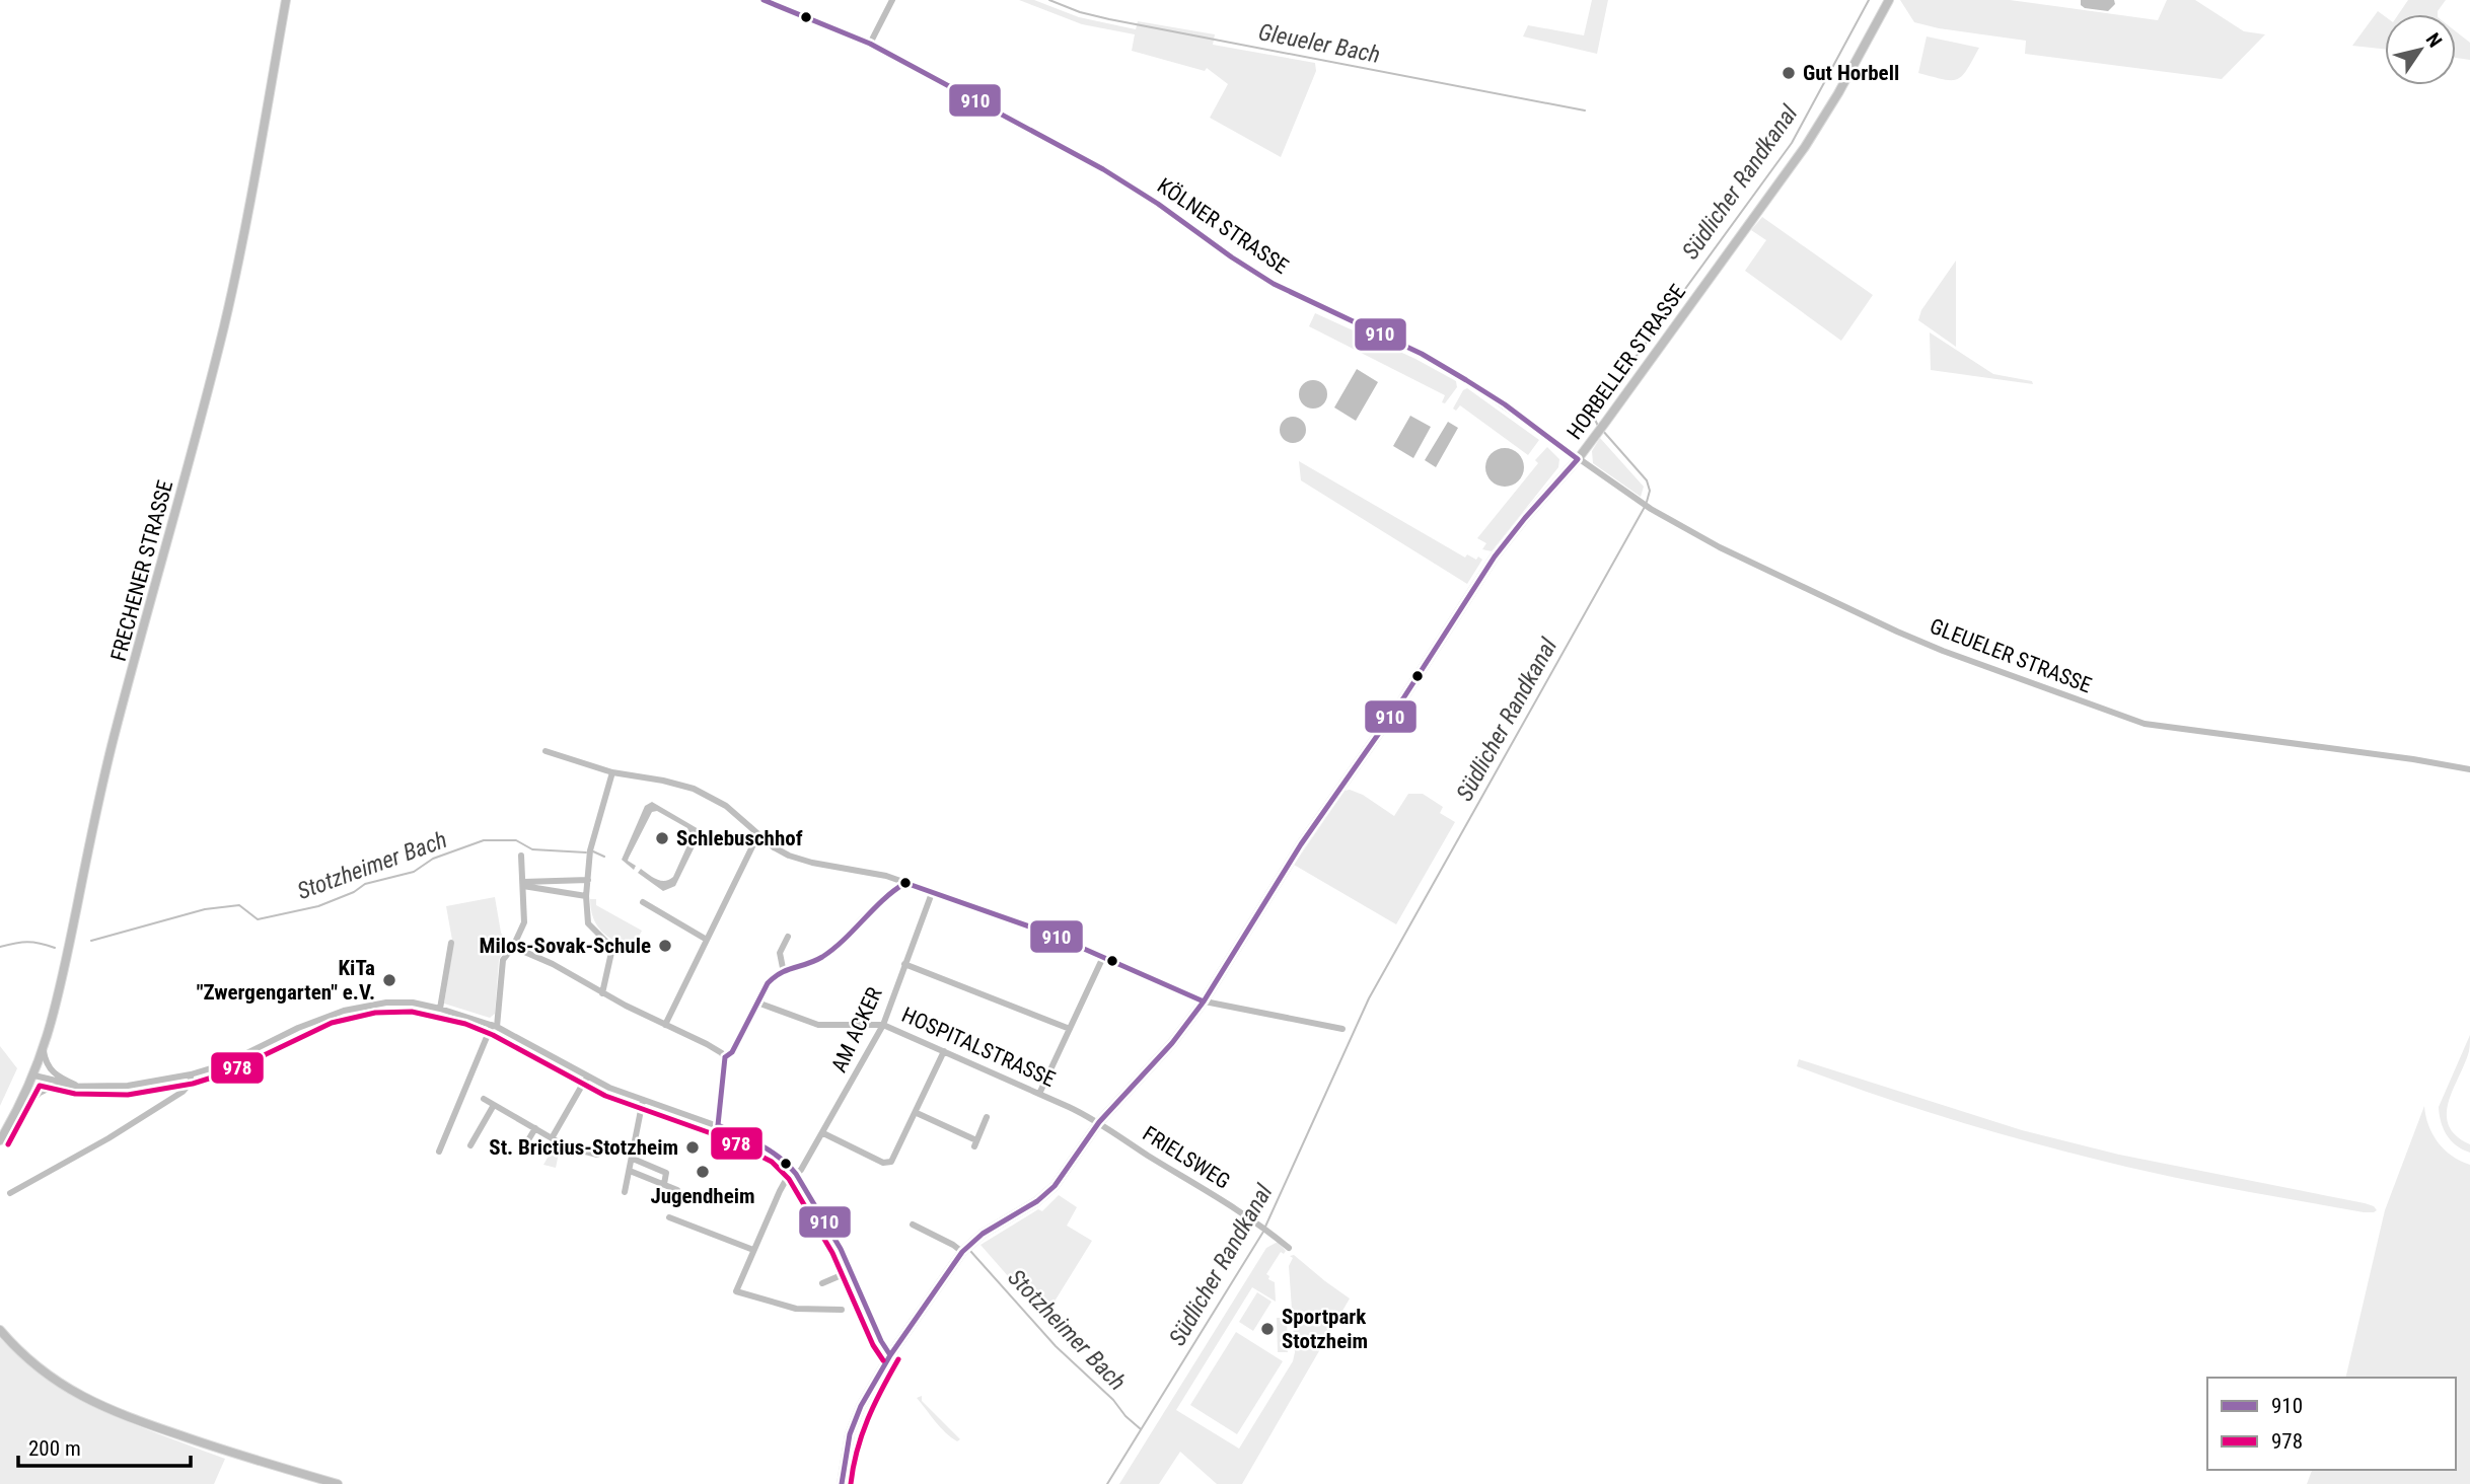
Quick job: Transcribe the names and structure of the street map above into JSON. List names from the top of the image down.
{
  "streets": {
    "main road": ["HORBELLER STRASSE", "FRECHENER STRASSE"],
    "street": [
      "KÖLNER STRASSE",
      "GLEUELER STRASSE",
      "AM ACKER",
      "HOSPITALSTRASSE",
      "FRIELSWEG"
    ]
  },
  "crossings": [
    ["KÖLNER STRASSE", "HORBELLER STRASSE"],
    ["KÖLNER STRASSE", "GLEUELER STRASSE"],
    ["HORBELLER STRASSE", "GLEUELER STRASSE"],
    ["HORBELLER STRASSE", "HOSPITALSTRASSE"],
    ["HORBELLER STRASSE", "FRIELSWEG"],
    ["AM ACKER", "HOSPITALSTRASSE"],
    ["HOSPITALSTRASSE", "FRIELSWEG"]
  ],
  "water": ["Gleueler Bach", "Südlicher Randkanal", "Stotzheimer Bach"],
  "places": [
    "Gut Horbell",
    "Schlebuschhof",
    "Milos-Sovak-Schule",
    "KiTa \"Zwergengarten\" e.V.",
    "St. Brictius-Stotzheim",
    "Jugendheim",
    "Sportpark Stotzheim"
  ],
  "lines": ["transit line 910", "transit line 978"],
  "legend": ["910", "978"],
  "scale_bar": "200 m",
  "north": "top right"
}
